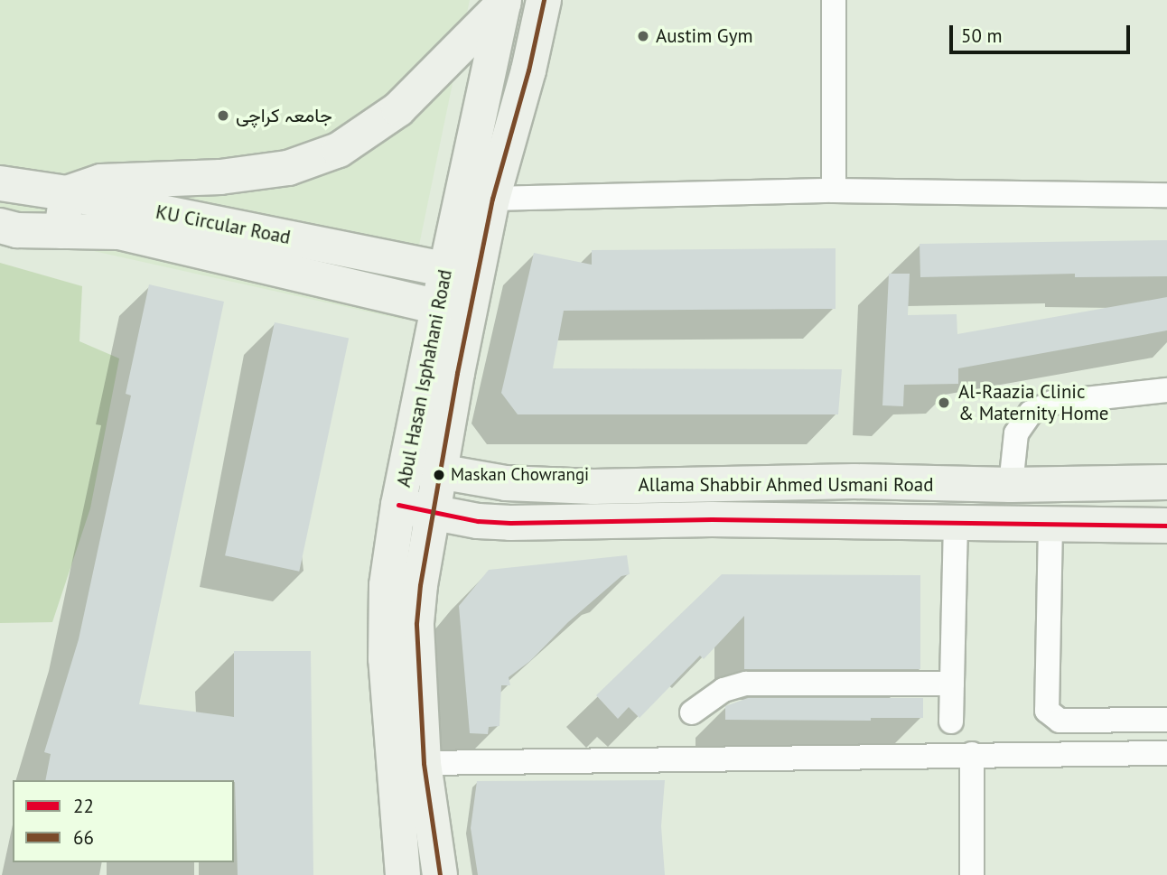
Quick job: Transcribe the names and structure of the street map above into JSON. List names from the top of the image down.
{
  "streets": {
    "main road": ["KU Circular Road", "Abul Hasan Isphahani Road", "Allama Shabbir Ahmed Usmani Road"]
  },
  "crossings": [
    ["KU Circular Road", "Abul Hasan Isphahani Road"],
    ["Abul Hasan Isphahani Road", "Allama Shabbir Ahmed Usmani Road"]
  ],
  "places": [
    "Austim Gym",
    "جامعہ کراچی",
    "Al-Raazia Clinic & Maternity Home",
    "Maskan Chowrangi"
  ],
  "lines": ["transit line 66", "transit line 22"],
  "legend": ["22", "66"],
  "scale_bar": "50 m"
}
